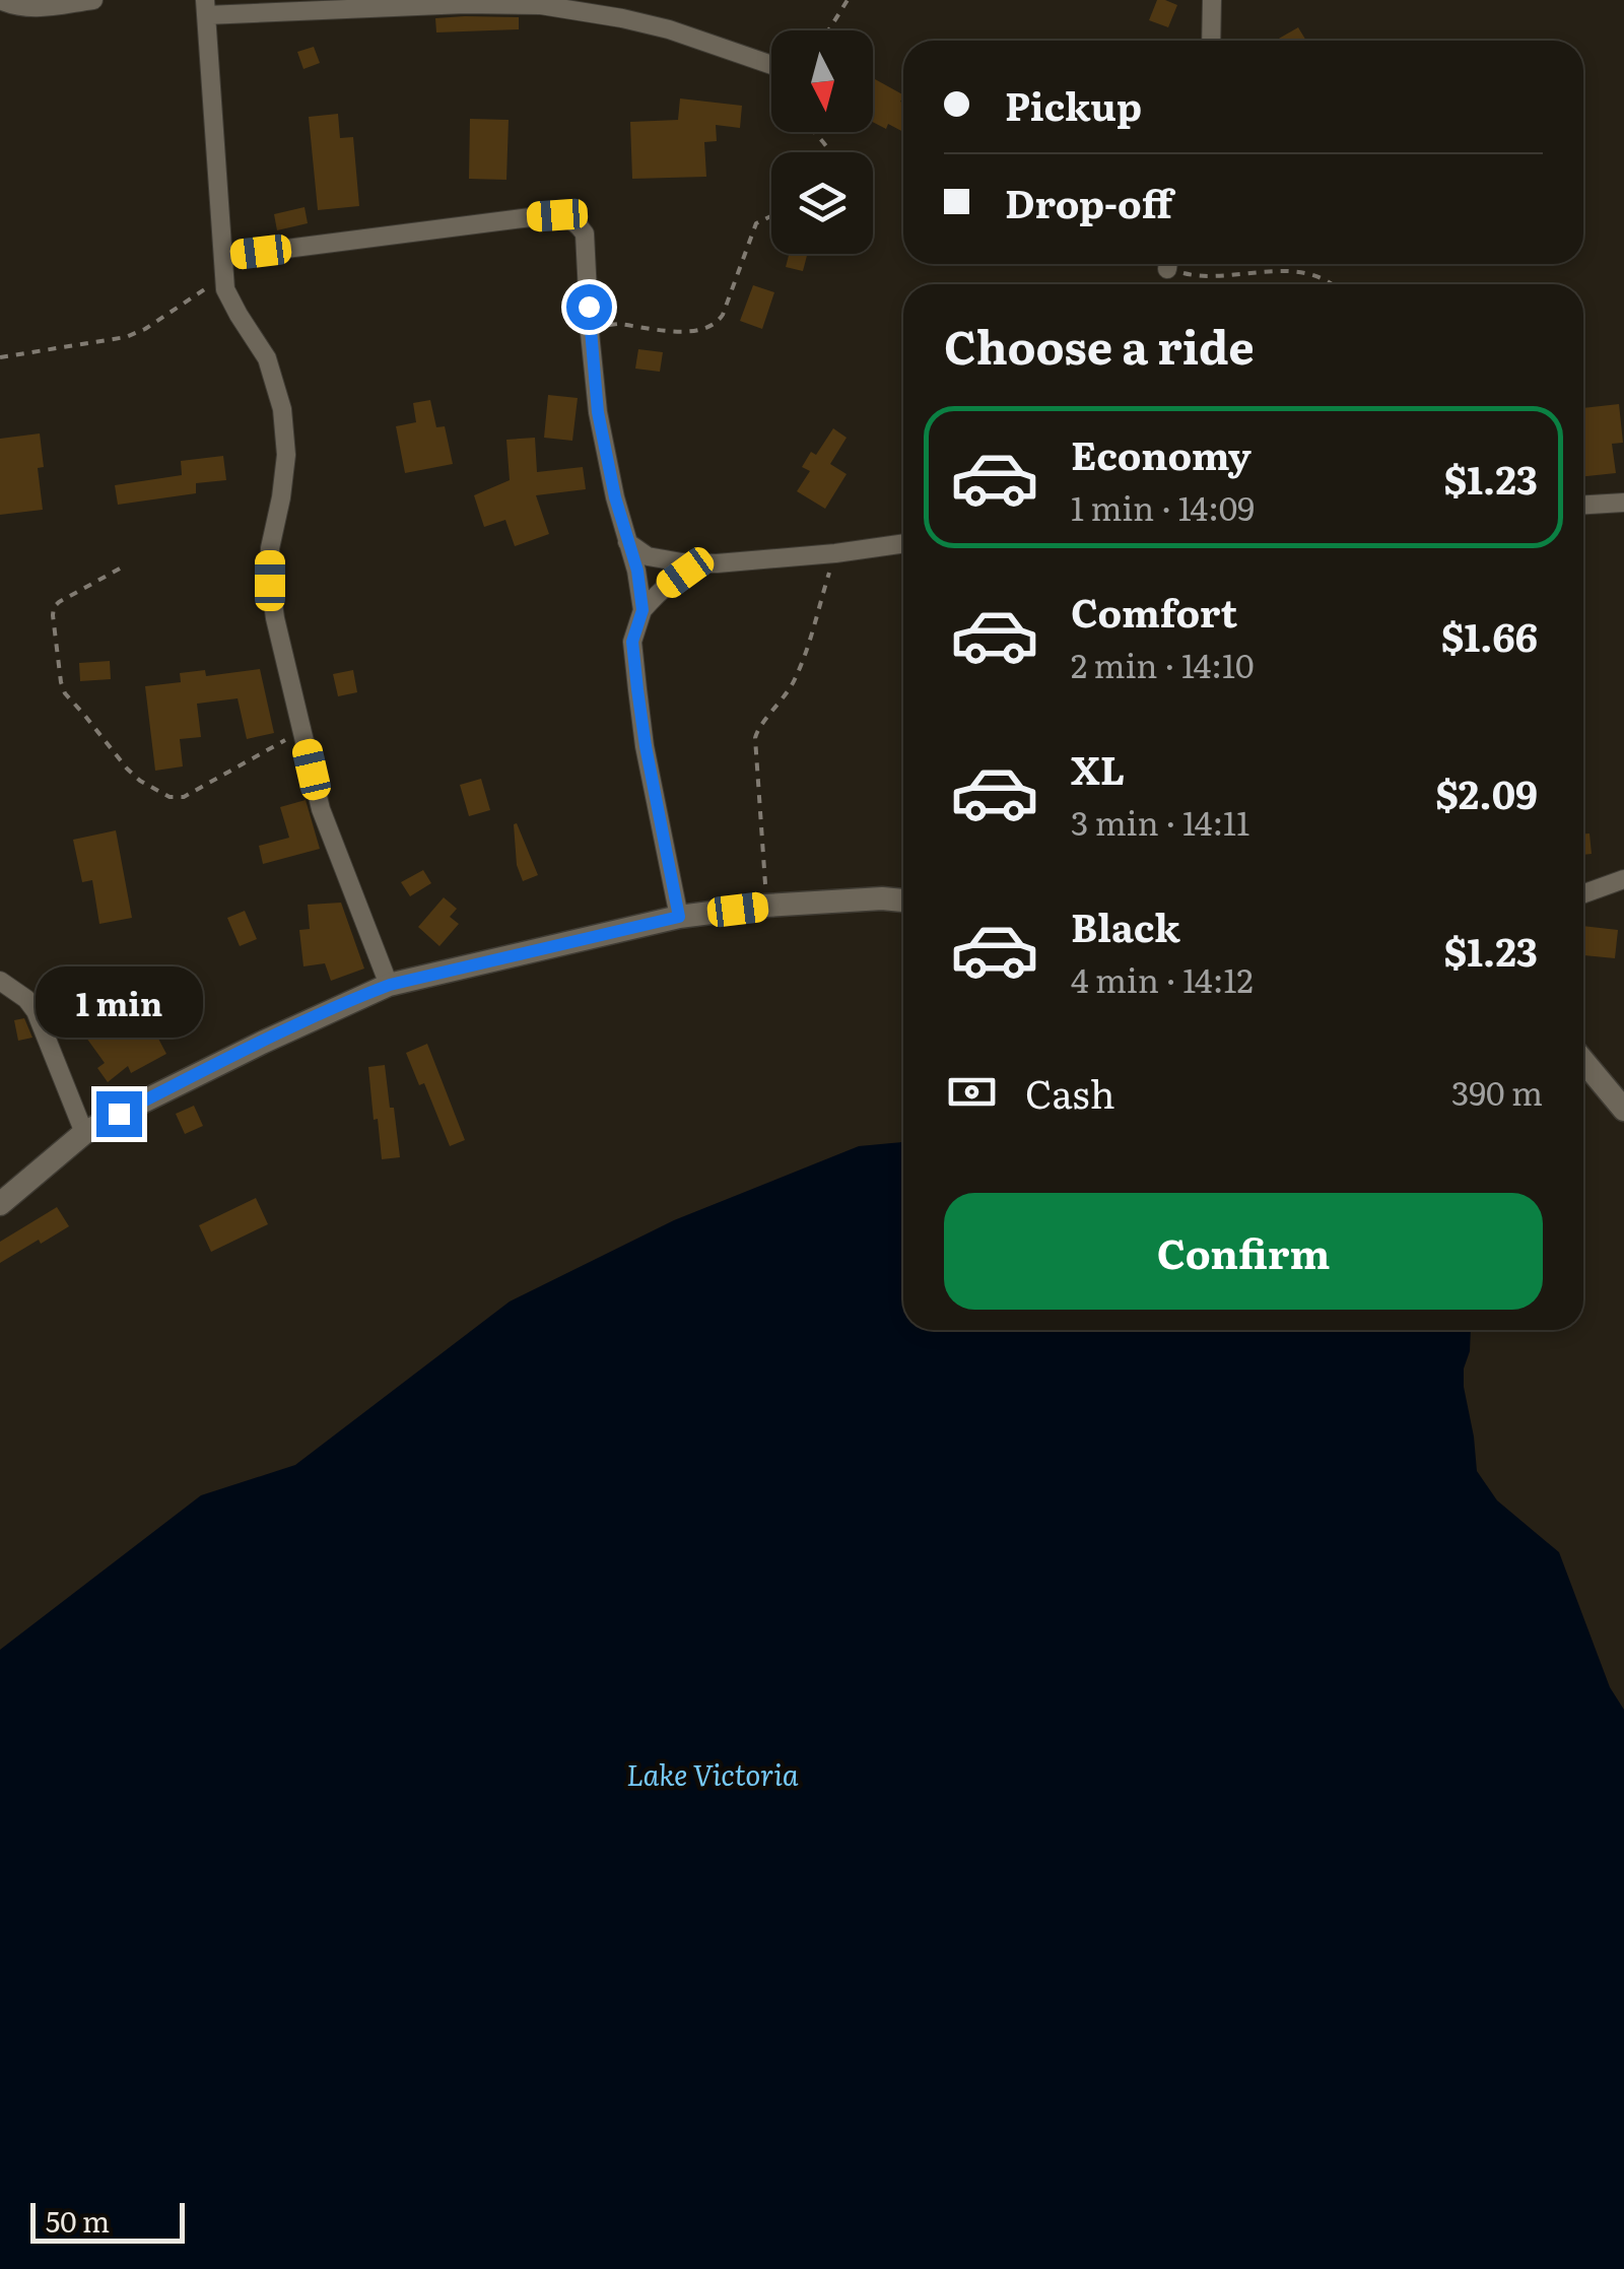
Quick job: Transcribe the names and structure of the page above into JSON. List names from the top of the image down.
{
  "water": ["Lake Victoria"],
  "scale_bar": "50 m",
  "north": "bottom",
  "page": {
    "banner": ["Pickup", "Drop-off"],
    "heading": "Choose a ride",
    "list": [
      {
        "name": "Economy",
        "note": "1 min · 14:09",
        "value": "$1.23"
      },
      {
        "name": "Comfort",
        "note": "2 min · 14:10",
        "value": "$1.66"
      },
      {
        "name": "XL",
        "note": "3 min · 14:11",
        "value": "$2.09"
      },
      {
        "name": "Black",
        "note": "4 min · 14:12",
        "value": "$1.23"
      }
    ],
    "bubble": "1 min",
    "pay": ["Cash", "390 m"],
    "buttons": "Confirm",
    "scale": "50 m"
  }
}
